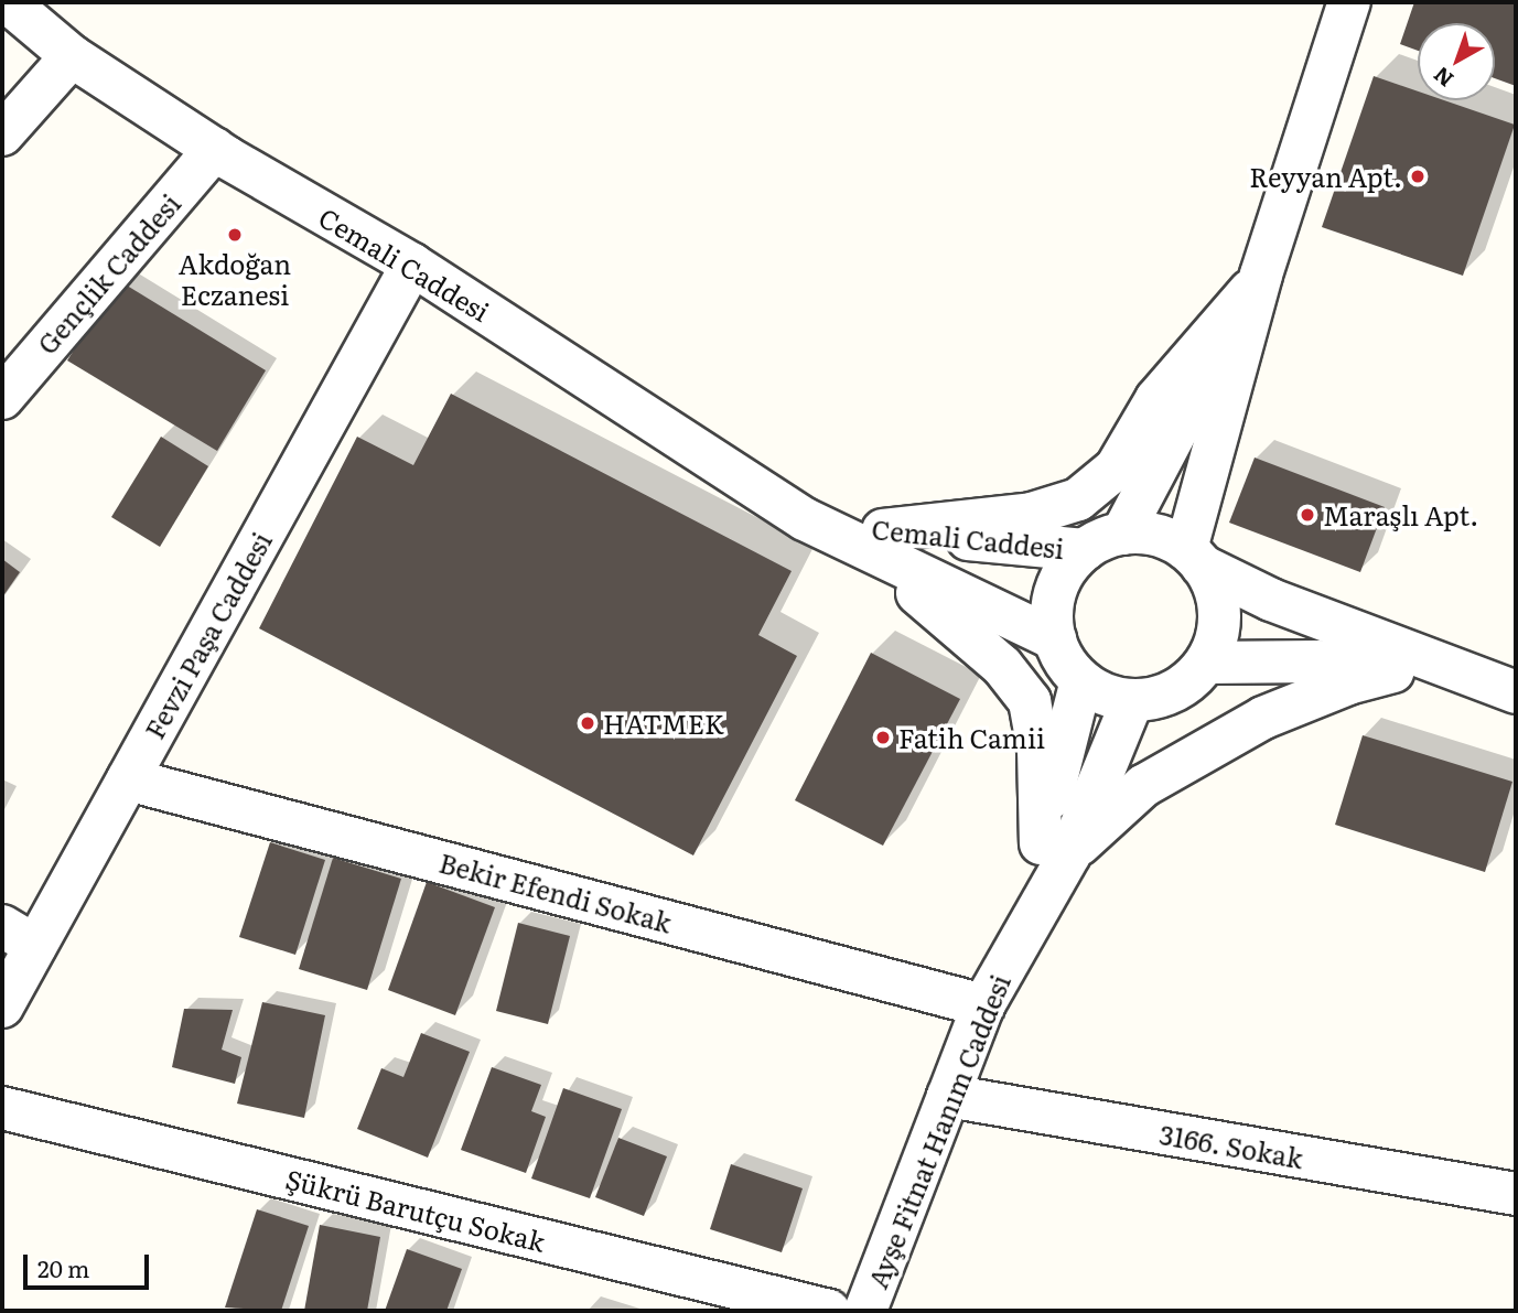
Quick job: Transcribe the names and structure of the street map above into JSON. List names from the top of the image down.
{
  "streets": {
    "street": [
      "Cemali Caddesi",
      "Gençlik Caddesi",
      "Fevzi Paşa Caddesi",
      "Bekir Efendi Sokak",
      "Ayşe Fitnat Hanım Caddesi",
      "3166. Sokak",
      "Şükrü Barutçu Sokak"
    ]
  },
  "crossings": [
    ["Cemali Caddesi", "Gençlik Caddesi"],
    ["Cemali Caddesi", "Fevzi Paşa Caddesi"],
    ["Cemali Caddesi", "Ayşe Fitnat Hanım Caddesi"],
    ["Fevzi Paşa Caddesi", "Bekir Efendi Sokak"],
    ["Bekir Efendi Sokak", "Ayşe Fitnat Hanım Caddesi"],
    ["Ayşe Fitnat Hanım Caddesi", "3166. Sokak"]
  ],
  "places": [
    "Reyyan Apt.",
    "Akdoğan Eczanesi",
    "Maraşlı Apt.",
    "HATMEK",
    "Fatih Camii"
  ],
  "scale_bar": "20 m",
  "north": "bottom left"
}
